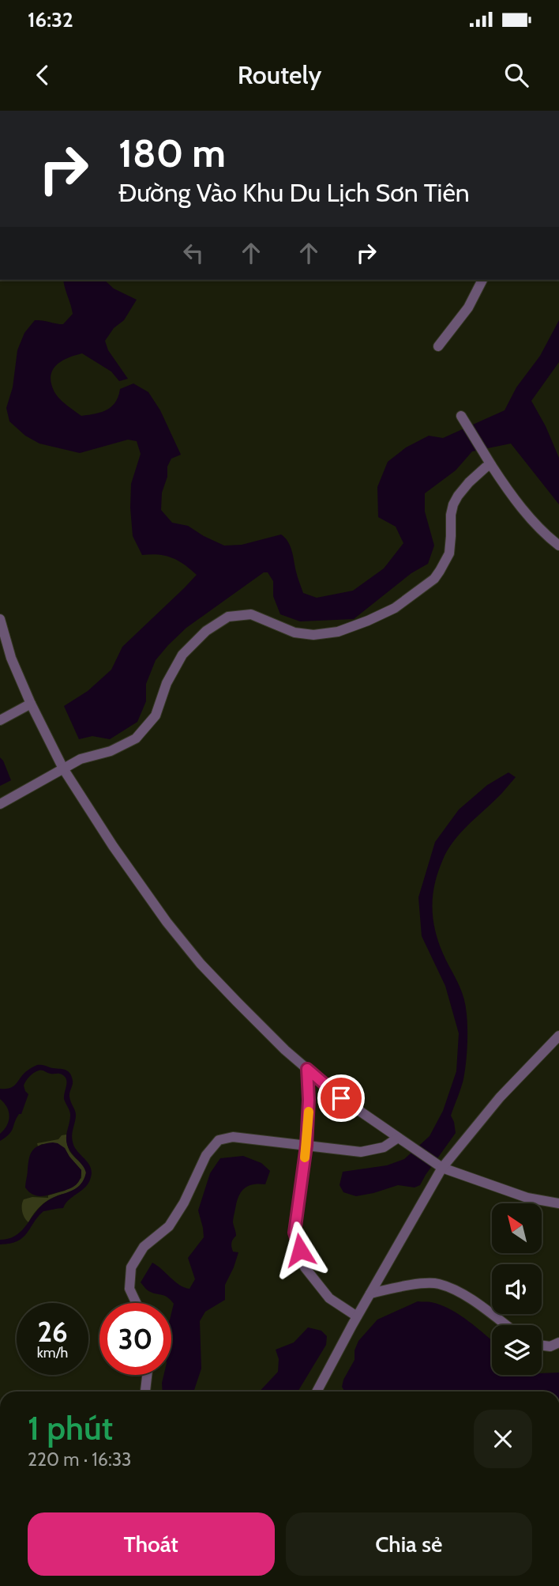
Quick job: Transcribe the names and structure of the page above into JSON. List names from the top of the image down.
{
  "north": "top left",
  "page": {
    "status": "16:32",
    "header": "Routely",
    "turn": ["180 m", "Đường Vào Khu Du Lịch Sơn Tiên"],
    "speed": "26 km/h",
    "limit": "30",
    "heading": ["1 phút", "220 m · 16:33"],
    "buttons": ["Thoát", "Chia sẻ"]
  }
}
